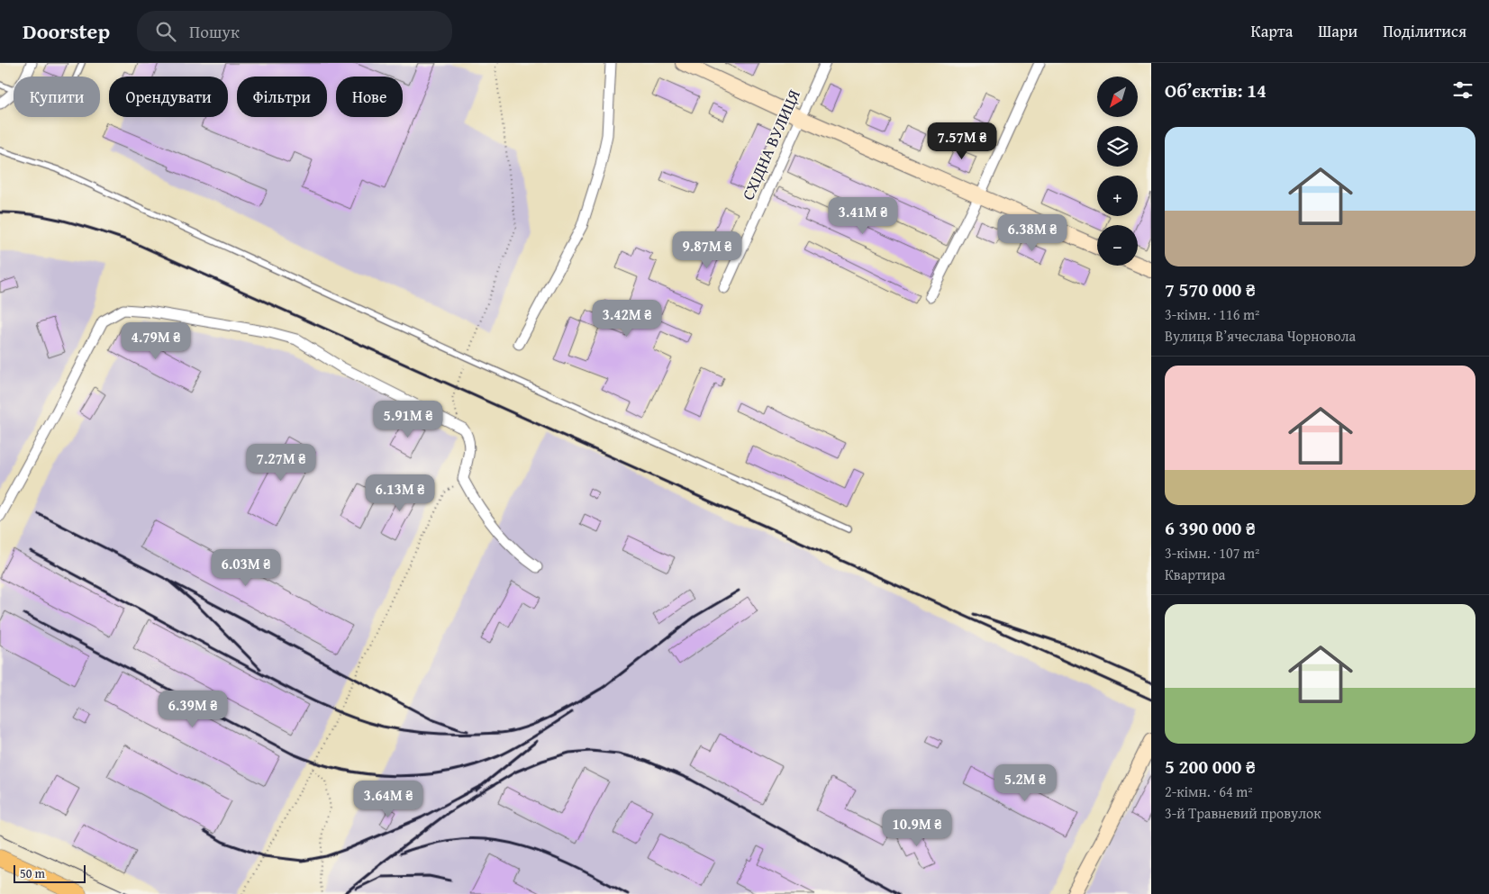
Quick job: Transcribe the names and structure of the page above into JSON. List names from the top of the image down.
{
  "streets": {
    "street": ["СХІДНА ВУЛИЦЯ"]
  },
  "scale_bar": "50 m",
  "north": "bottom left",
  "page": {
    "header": "Doorstep",
    "search": "Пошук",
    "nav": ["Карта", "Шари", "Поділитися"],
    "heading": "Об’єктів: 14",
    "map_buttons": ["+", "−"],
    "chip": [
      "Купити",
      "Орендувати",
      "Фільтри",
      "Нове"
    ],
    "list": [
      {
        "name": "7 570 000 ₴",
        "note": "3-кімн. · 116 m² · Вулиця Вʼячеслава Чорновола"
      },
      {
        "name": "6 390 000 ₴",
        "note": "3-кімн. · 107 m² · Квартира"
      },
      {
        "name": "5 200 000 ₴",
        "note": "2-кімн. · 64 m² · 3-й Травневий провулок"
      }
    ],
    "price": [
      "7.57M ₴",
      "3.41M ₴",
      "6.38M ₴",
      "9.87M ₴",
      "3.42M ₴",
      "4.79M ₴",
      "5.91M ₴",
      "7.27M ₴",
      "6.13M ₴",
      "6.03M ₴",
      "6.39M ₴",
      "5.2M ₴",
      "3.64M ₴",
      "10.9M ₴"
    ],
    "scale": "50 m"
  }
}
